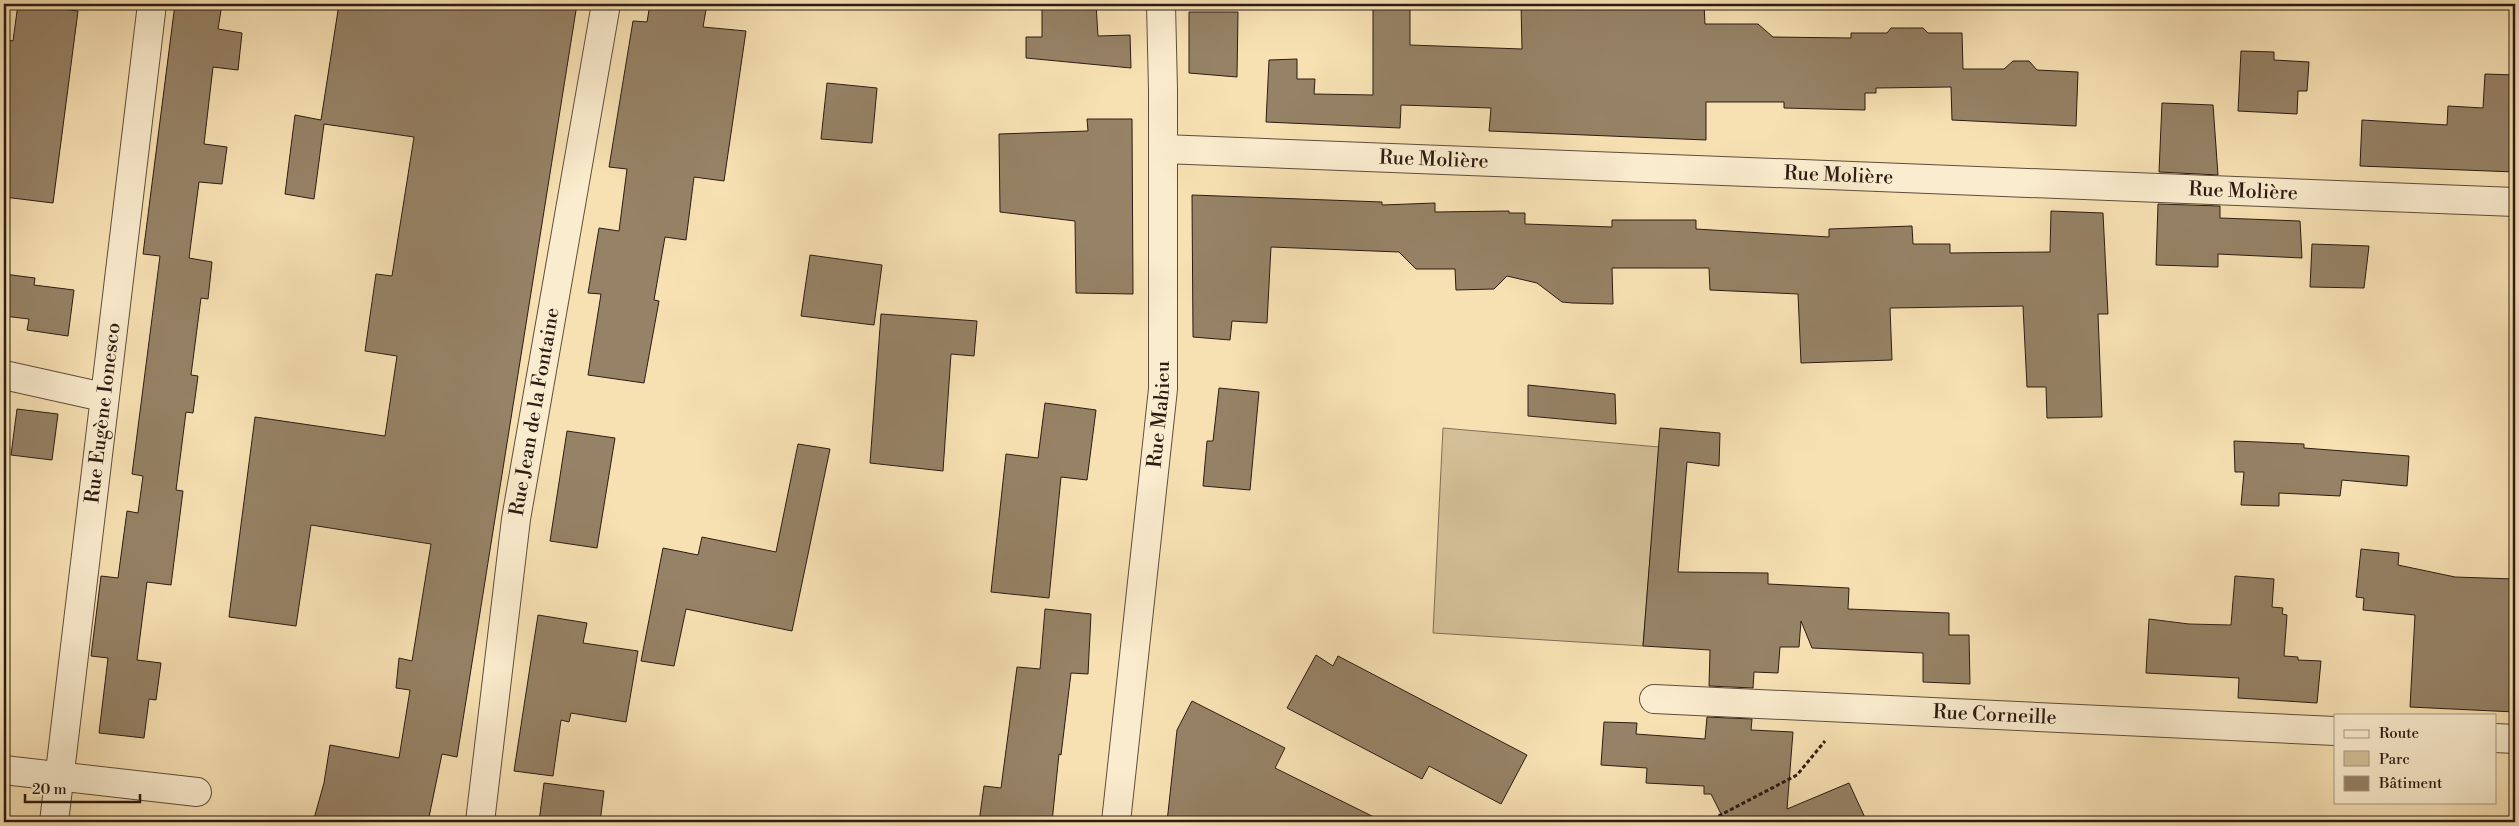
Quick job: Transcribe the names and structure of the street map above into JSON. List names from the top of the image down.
{
  "streets": {
    "street": [
      "Rue Molière",
      "Rue Jean de la Fontaine",
      "Rue Eugène Ionesco",
      "Rue Mahieu",
      "Rue Corneille"
    ]
  },
  "crossings": [
    ["Rue Molière", "Rue Mahieu"]
  ],
  "legend": ["Route", "Parc", "Bâtiment"],
  "scale_bar": "20 m"
}
